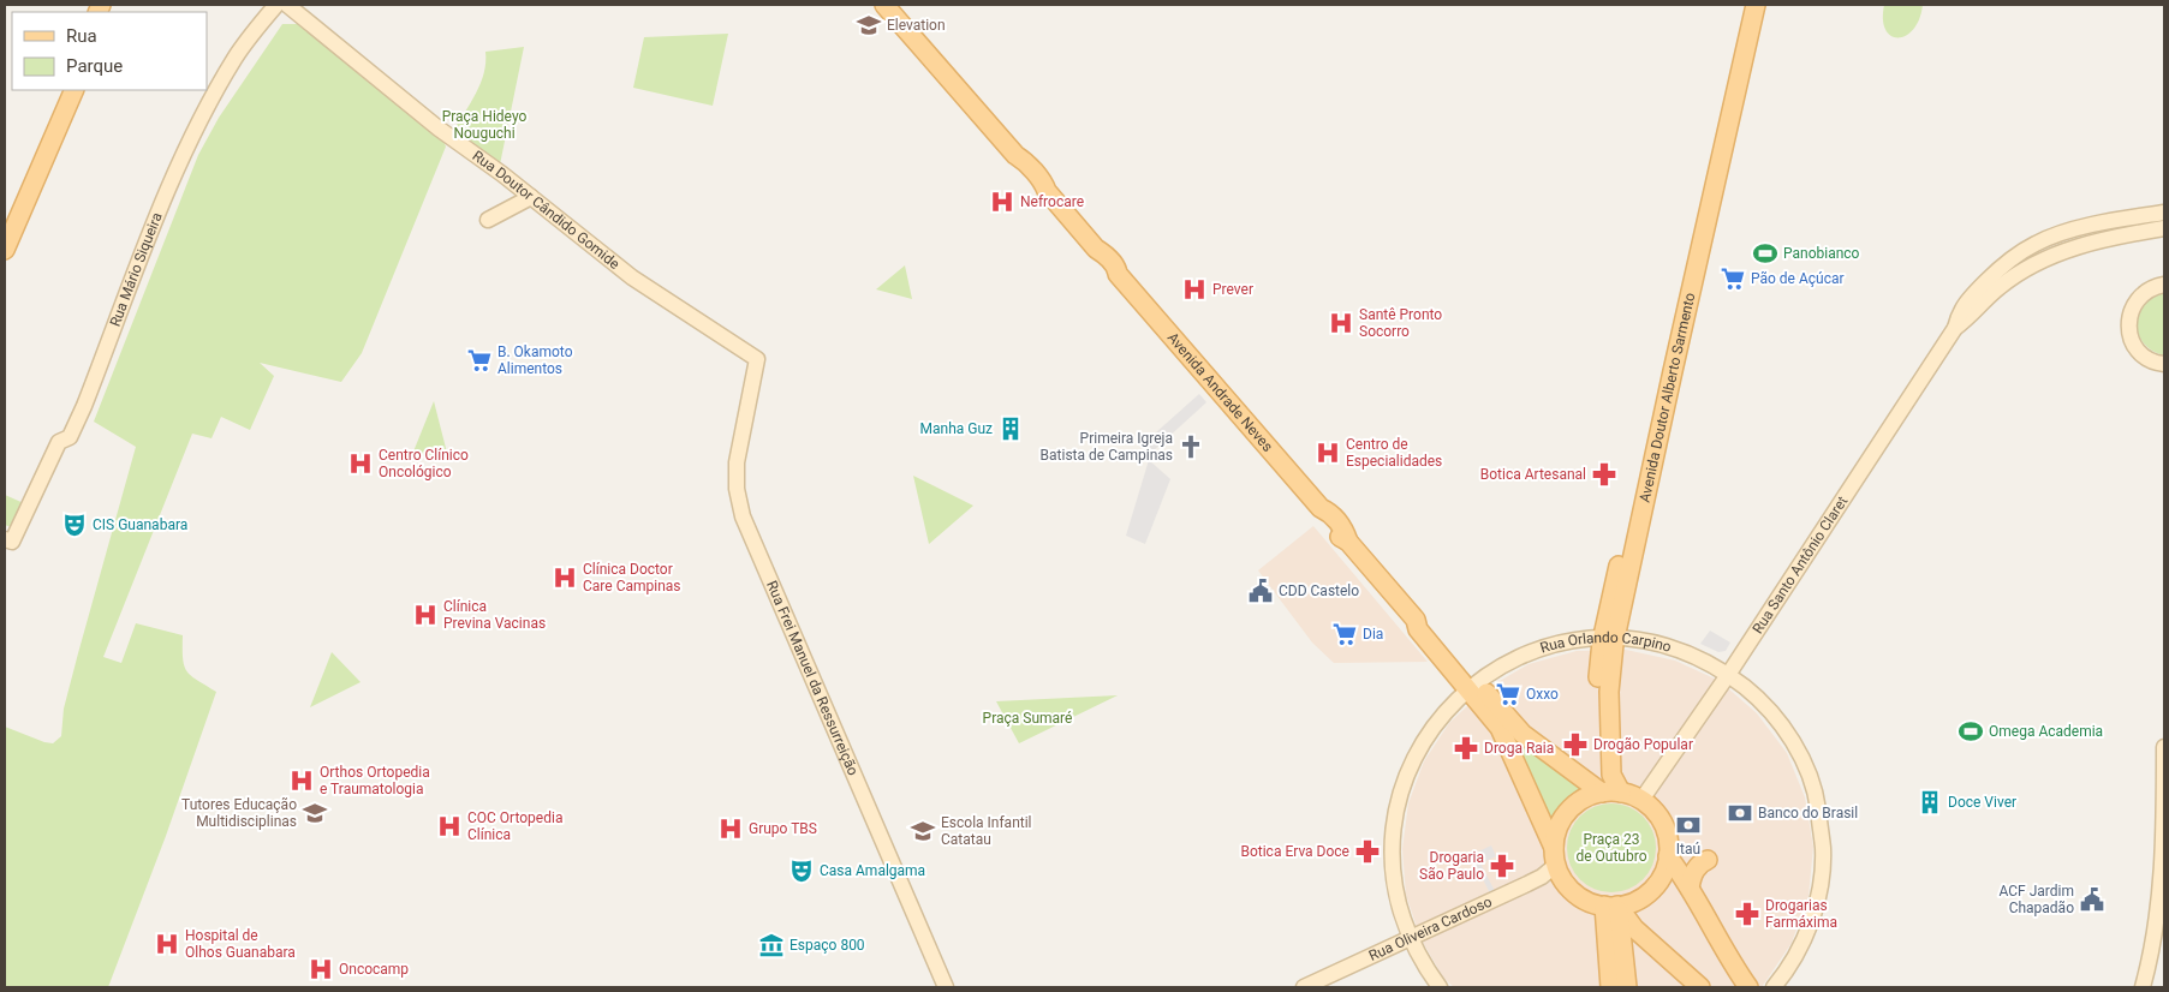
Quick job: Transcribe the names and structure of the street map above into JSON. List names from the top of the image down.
{
  "streets": {
    "main road": [
      "Rua Doutor Cândido Gomide",
      "Rua Mário Siqueira",
      "Avenida Andrade Neves",
      "Avenida Doutor Alberto Sarmento",
      "Rua Santo Antônio Claret",
      "Rua Orlando Carpino",
      "Rua Frei Manuel da Ressurreição",
      "Rua Oliveira Cardoso"
    ]
  },
  "crossings": [
    ["Rua Doutor Cândido Gomide", "Rua Frei Manuel da Ressurreição"],
    ["Avenida Andrade Neves", "Avenida Doutor Alberto Sarmento"],
    ["Avenida Andrade Neves", "Rua Santo Antônio Claret"],
    ["Avenida Andrade Neves", "Rua Orlando Carpino"],
    ["Avenida Andrade Neves", "Rua Oliveira Cardoso"],
    ["Avenida Doutor Alberto Sarmento", "Rua Santo Antônio Claret"],
    ["Avenida Doutor Alberto Sarmento", "Rua Orlando Carpino"],
    ["Avenida Doutor Alberto Sarmento", "Rua Oliveira Cardoso"],
    ["Rua Santo Antônio Claret", "Rua Orlando Carpino"],
    ["Rua Santo Antônio Claret", "Rua Oliveira Cardoso"],
    ["Rua Orlando Carpino", "Rua Oliveira Cardoso"]
  ],
  "parks": ["Praça Hideyo Nouguchi", "Praça Sumaré", "Praça 23 de Outubro"],
  "places": {
    "school or university": ["Elevation", "Tutores Educação Multidisciplinas", "Escola Infantil Catatau"],
    "hospital": [
      "Nefrocare",
      "Prever",
      "Santê Pronto Socorro",
      "Centro de Especialidades",
      "Centro Clínico Oncológico",
      "Clínica Doctor Care Campinas",
      "Clínica Previna Vacinas",
      "Orthos Ortopedia e Traumatologia",
      "COC Ortopedia Clínica",
      "Grupo TBS",
      "Hospital de Olhos Guanabara",
      "Oncocamp"
    ],
    "sports": ["Panobianco", "Omega Academia"],
    "supermarket": [
      "Pão de Açúcar",
      "B. Okamoto Alimentos",
      "Dia",
      "Oxxo"
    ],
    "building": ["Manha Guz", "Doce Viver"],
    "church": ["Primeira Igreja Batista de Campinas"],
    "pharmacy": [
      "Botica Artesanal",
      "Drogão Popular",
      "Droga Raia",
      "Botica Erva Doce",
      "Drogaria São Paulo",
      "Drogarias Farmáxima"
    ],
    "theatre": ["CIS Guanabara", "Casa Amalgama"],
    "public building": ["CDD Castelo", "ACF Jardim Chapadão"],
    "bank": ["Banco do Brasil", "Itaú"],
    "museum": ["Espaço 800"]
  },
  "legend": ["Rua", "Parque"]
}
